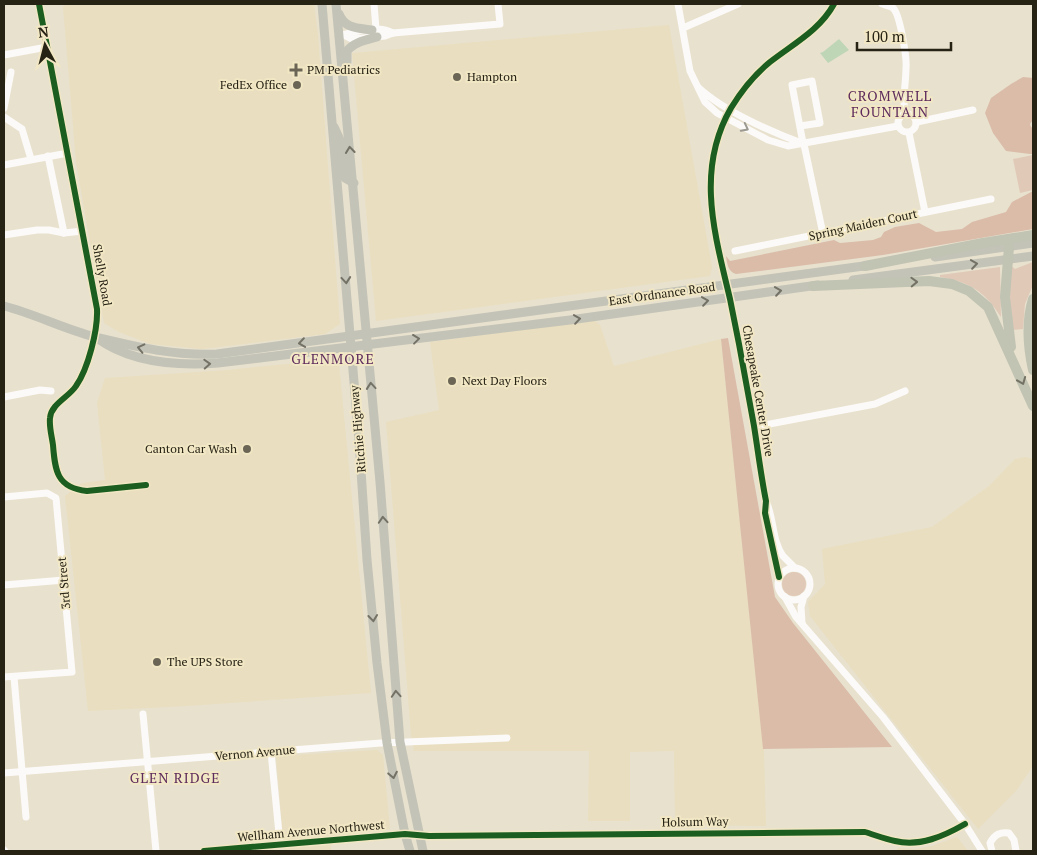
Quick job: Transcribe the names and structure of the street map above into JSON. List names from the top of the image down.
{
  "streets": {
    "main road": ["East Ordnance Road", "Ritchie Highway"],
    "street": [
      "Spring Maiden Court",
      "Shelly Road",
      "Chesapeake Center Drive",
      "3rd Street",
      "Vernon Avenue",
      "Holsum Way",
      "Wellham Avenue Northwest"
    ]
  },
  "crossings": [
    ["Shelly Road", "East Ordnance Road"],
    ["East Ordnance Road", "Chesapeake Center Drive"],
    ["East Ordnance Road", "Ritchie Highway"],
    ["Ritchie Highway", "Vernon Avenue"],
    ["Ritchie Highway", "Holsum Way"],
    ["Ritchie Highway", "Wellham Avenue Northwest"],
    ["Holsum Way", "Wellham Avenue Northwest"]
  ],
  "districts": ["CROMWELL FOUNTAIN", "GLENMORE", "GLEN RIDGE"],
  "places": {
    "health": ["PM Pediatrics"],
    "other": [
      "Hampton",
      "FedEx Office",
      "Next Day Floors",
      "Canton Car Wash",
      "The UPS Store"
    ]
  },
  "scale_bar": "100 m",
  "north": "top"
}
